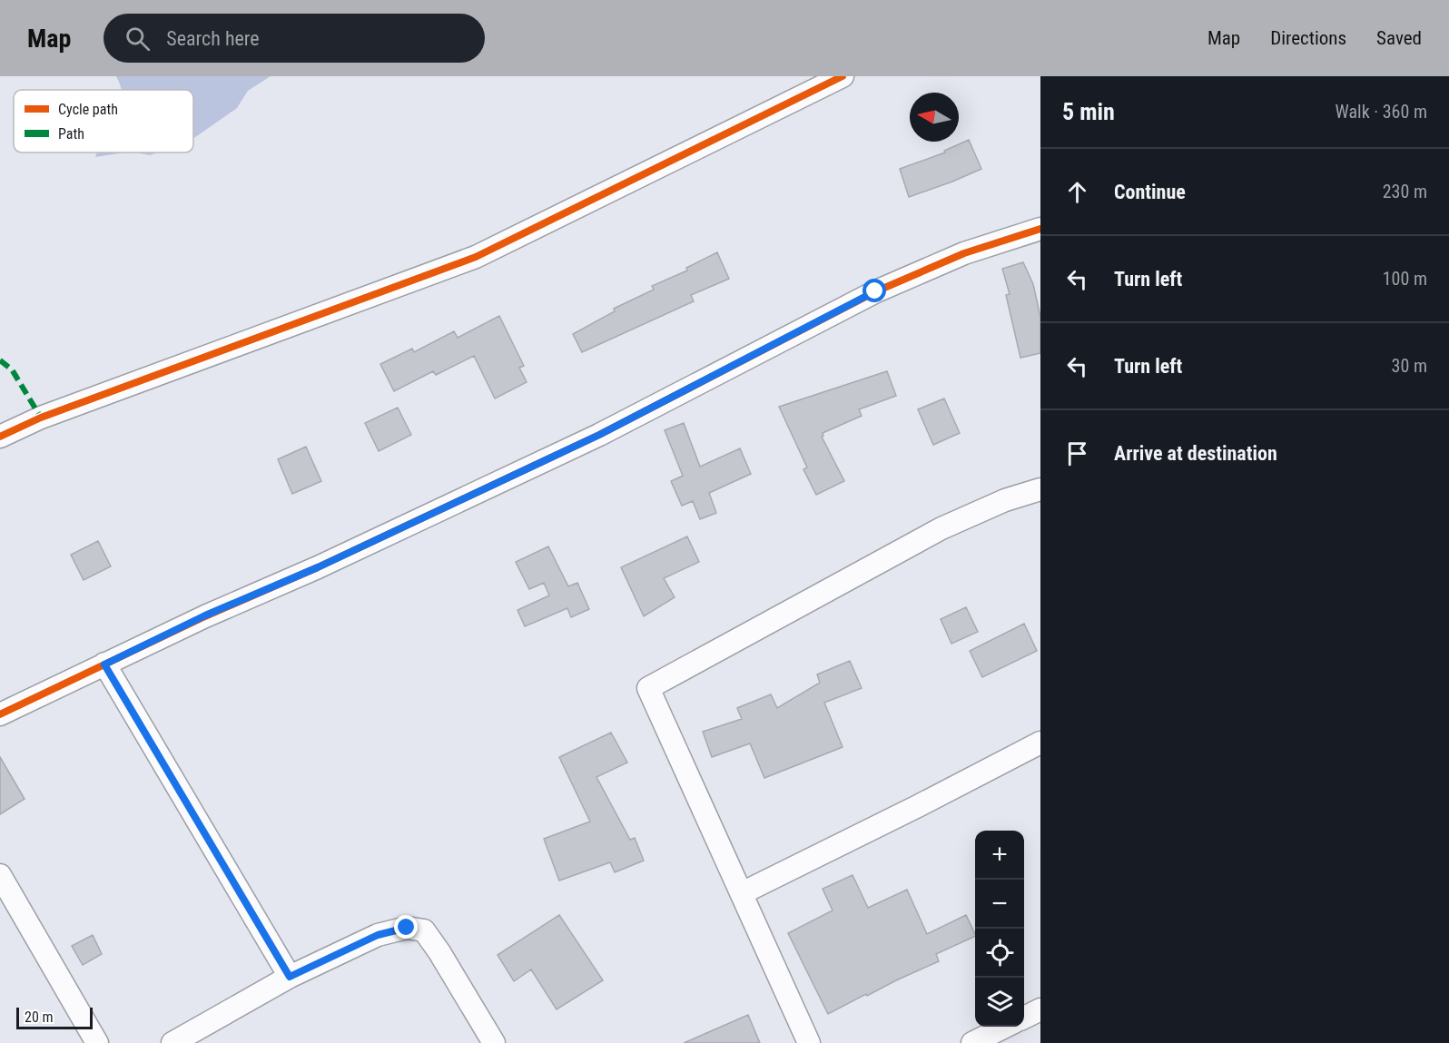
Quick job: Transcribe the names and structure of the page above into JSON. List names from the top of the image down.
{
  "legend": ["Cycle path", "Path"],
  "scale_bar": "20 m",
  "north": "left",
  "page": {
    "header": "Map",
    "search": "Search here",
    "nav": ["Map", "Directions", "Saved"],
    "heading": ["5 min", "Walk · 360 m"],
    "list": [
      ["Continue", "230 m"],
      ["Turn left", "100 m"],
      ["Turn left", "30 m"],
      "Arrive at destination"
    ],
    "map_buttons": ["+", "−"],
    "scale": "20 m"
  }
}
